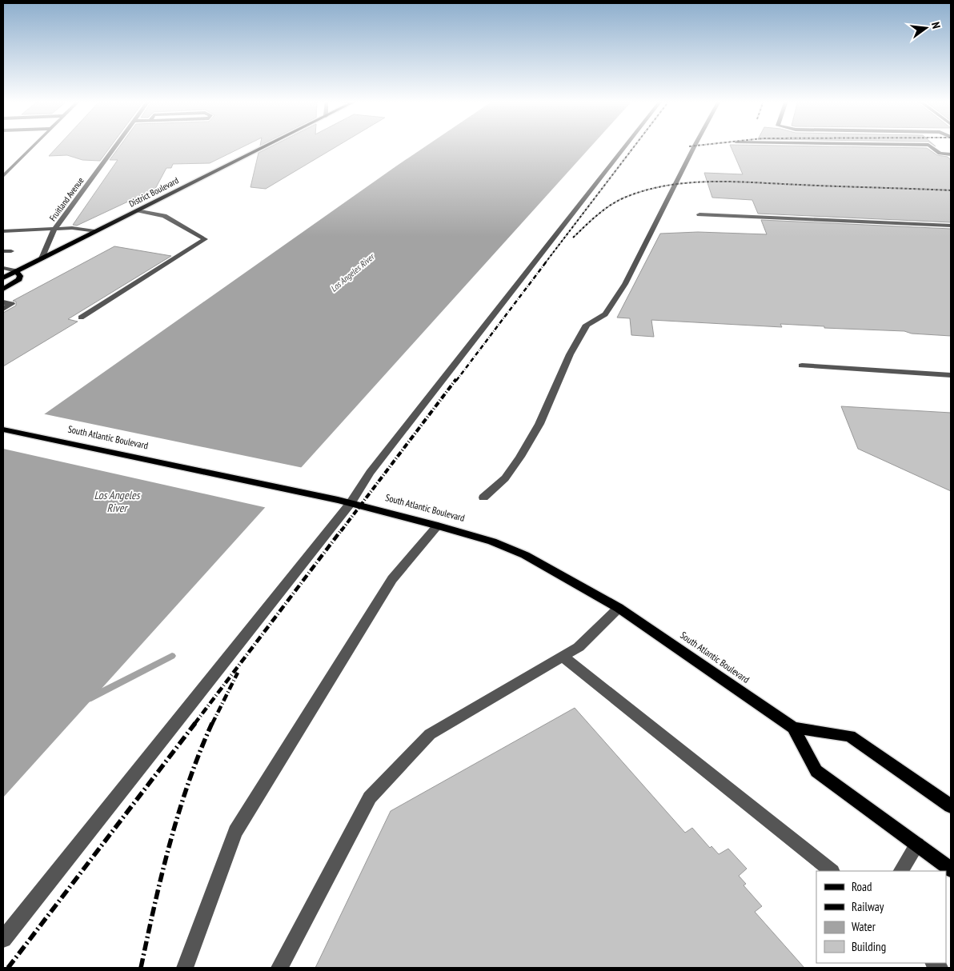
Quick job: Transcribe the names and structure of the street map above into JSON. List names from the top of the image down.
{
  "streets": {
    "main road": ["District Boulevard", "South Atlantic Boulevard"],
    "street": ["Fruitland Avenue"]
  },
  "crossings": [
    ["District Boulevard", "Fruitland Avenue"]
  ],
  "water": ["Los Angeles River"],
  "legend": [
    "Road",
    "Railway",
    "Water",
    "Building"
  ],
  "north": "right"
}
